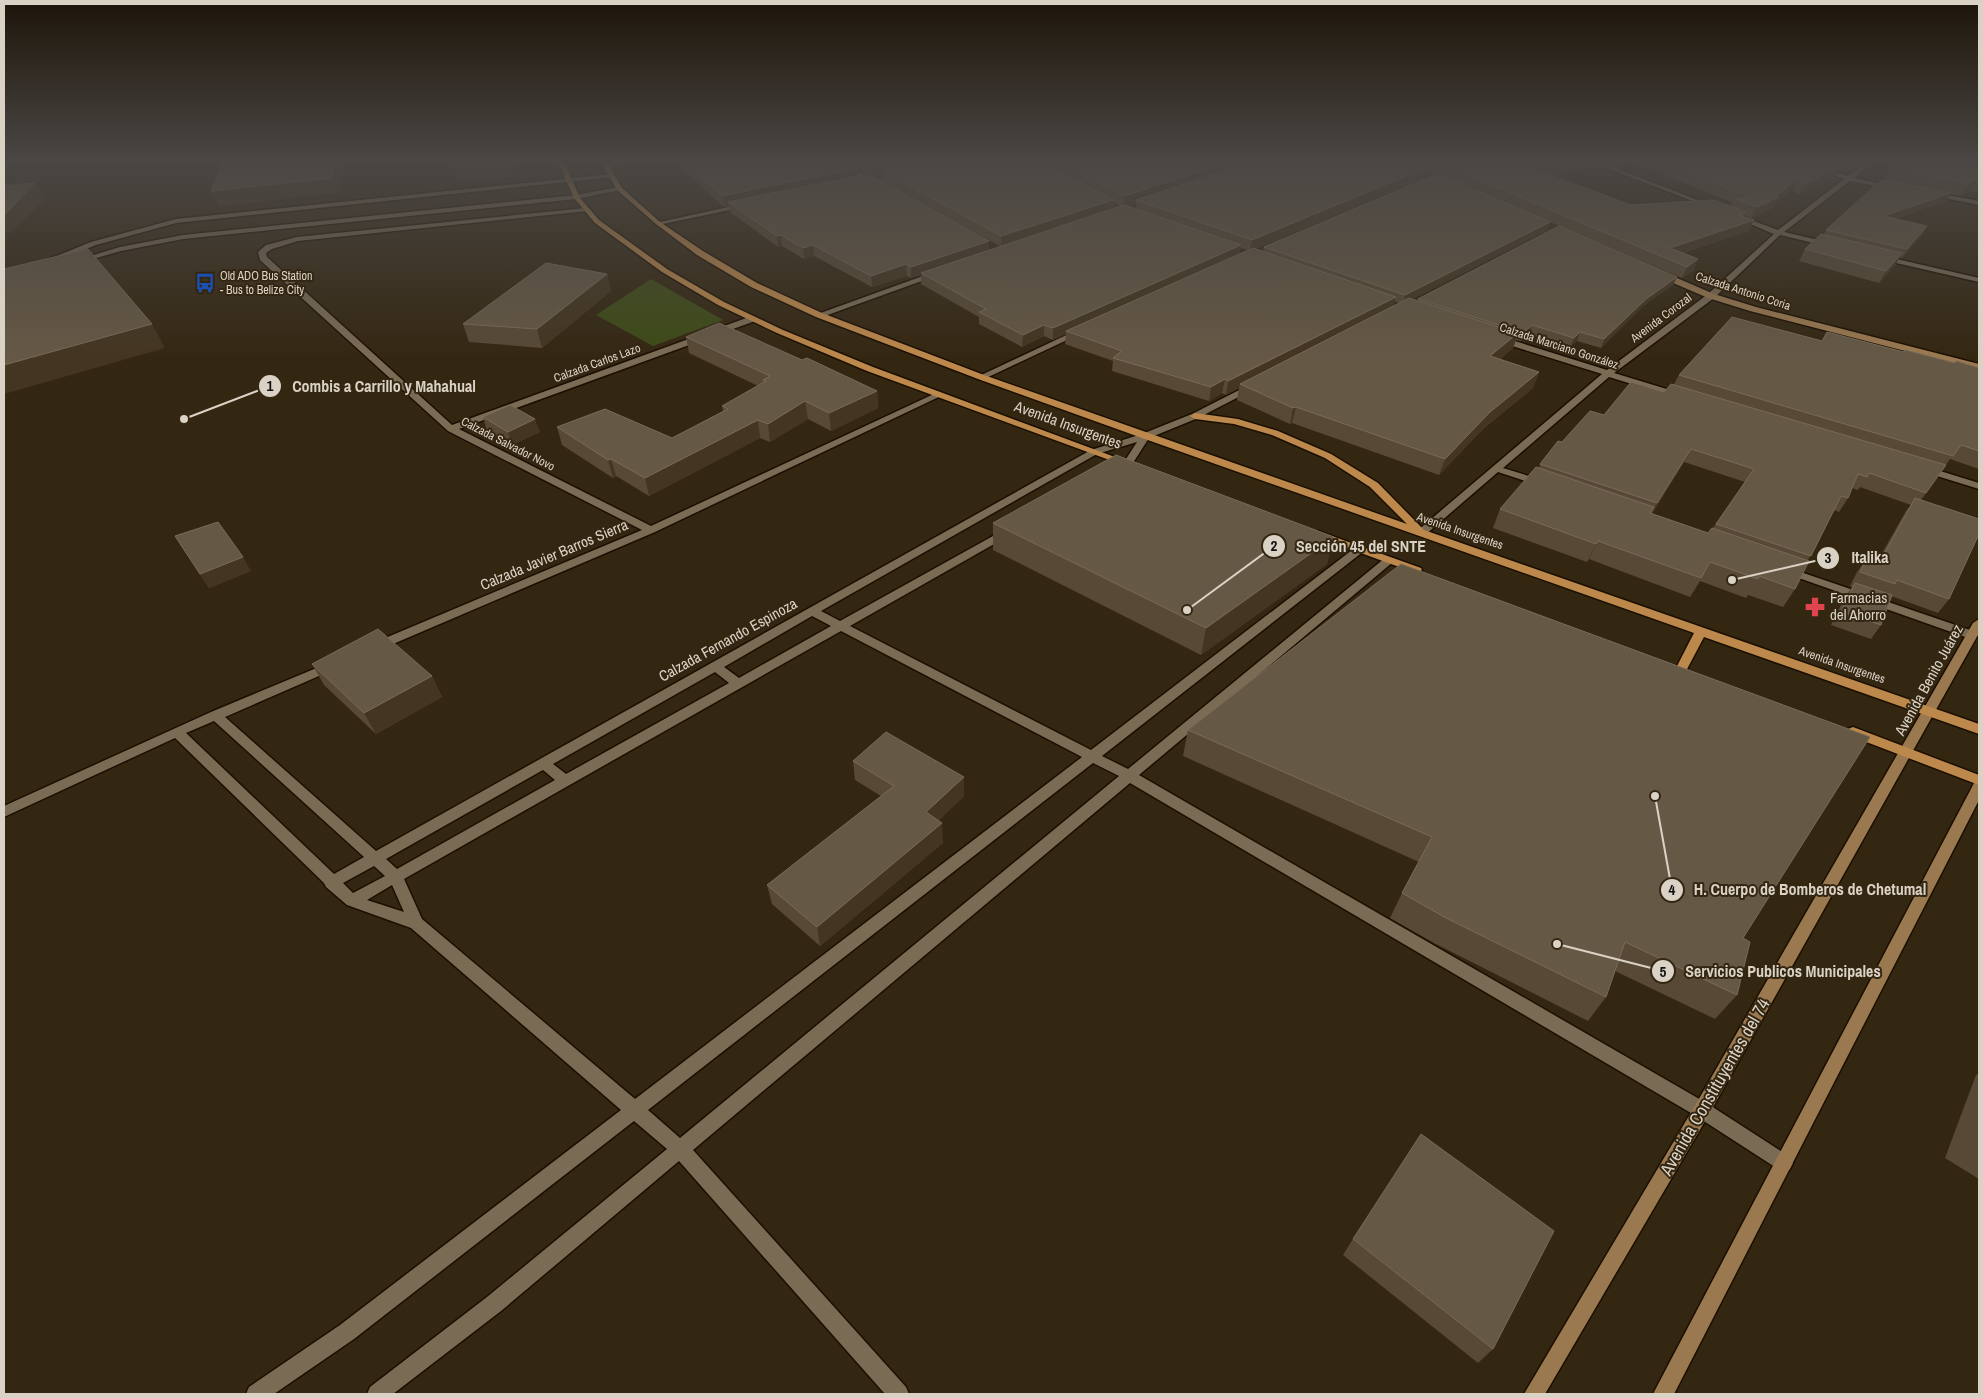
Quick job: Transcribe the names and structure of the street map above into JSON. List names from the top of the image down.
{
  "streets": {
    "main road": [
      "Calzada Antonio Coria",
      "Avenida Insurgentes",
      "Avenida Benito Juárez",
      "Avenida Constituyentes del 74"
    ],
    "street": [
      "Avenida Corozal",
      "Calzada Marciano González",
      "Calzada Carlos Lazo",
      "Calzada Salvador Novo",
      "Calzada Javier Barros Sierra",
      "Calzada Fernando Espinoza"
    ]
  },
  "crossings": [
    ["Calzada Antonio Coria", "Avenida Corozal"],
    ["Avenida Corozal", "Calzada Marciano González"],
    ["Avenida Corozal", "Avenida Insurgentes"],
    ["Calzada Carlos Lazo", "Avenida Insurgentes"],
    ["Calzada Carlos Lazo", "Calzada Salvador Novo"],
    ["Avenida Insurgentes", "Calzada Javier Barros Sierra"],
    ["Avenida Insurgentes", "Calzada Fernando Espinoza"],
    ["Avenida Insurgentes", "Avenida Benito Juárez"],
    ["Calzada Salvador Novo", "Calzada Javier Barros Sierra"],
    ["Avenida Benito Juárez", "Avenida Constituyentes del 74"]
  ],
  "places": {
    "bus stop": ["Old ADO Bus Station - Bus to Belize City"],
    "other": [
      "Combis a Carrillo y Mahahual",
      "Italika",
      "Sección 45 del SNTE",
      "H. Cuerpo de Bomberos de Chetumal",
      "Servicios Publicos Municipales"
    ],
    "pharmacy": ["Farmacias del Ahorro"]
  }
}
